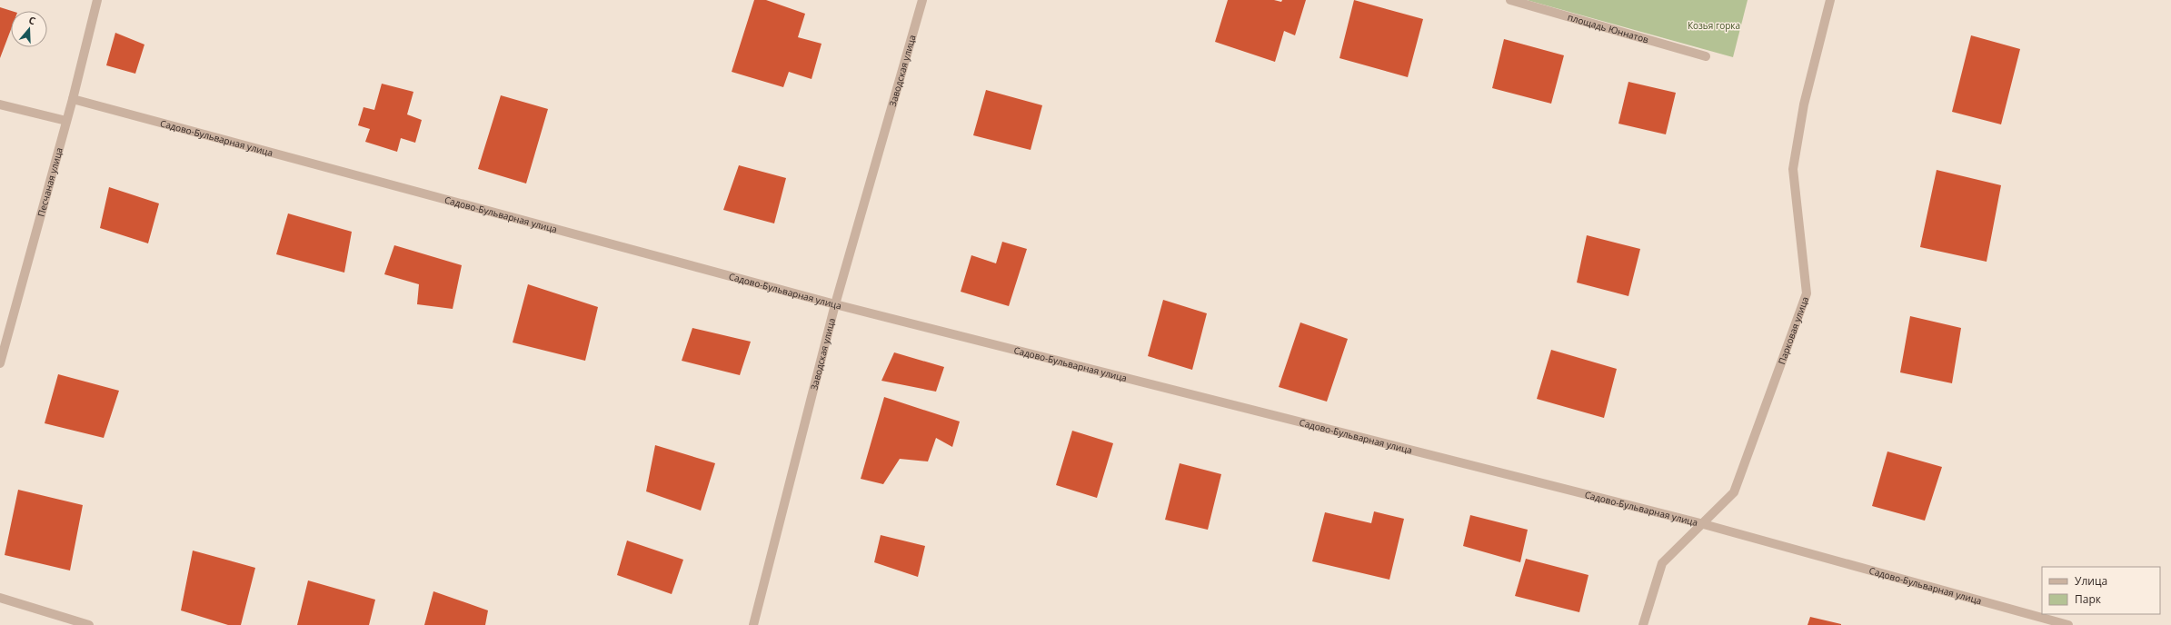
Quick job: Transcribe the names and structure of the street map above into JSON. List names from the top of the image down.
{
  "streets": {
    "street": [
      "площадь Юннатов",
      "Заводская улица",
      "Садово-Бульварная улица",
      "Песчаная улица",
      "Парковая улица"
    ]
  },
  "crossings": [
    ["Заводская улица", "Садово-Бульварная улица"],
    ["Садово-Бульварная улица", "Песчаная улица"],
    ["Садово-Бульварная улица", "Парковая улица"]
  ],
  "parks": ["Козья горка"],
  "legend": ["Улица", "Парк"],
  "north": "top"
}
